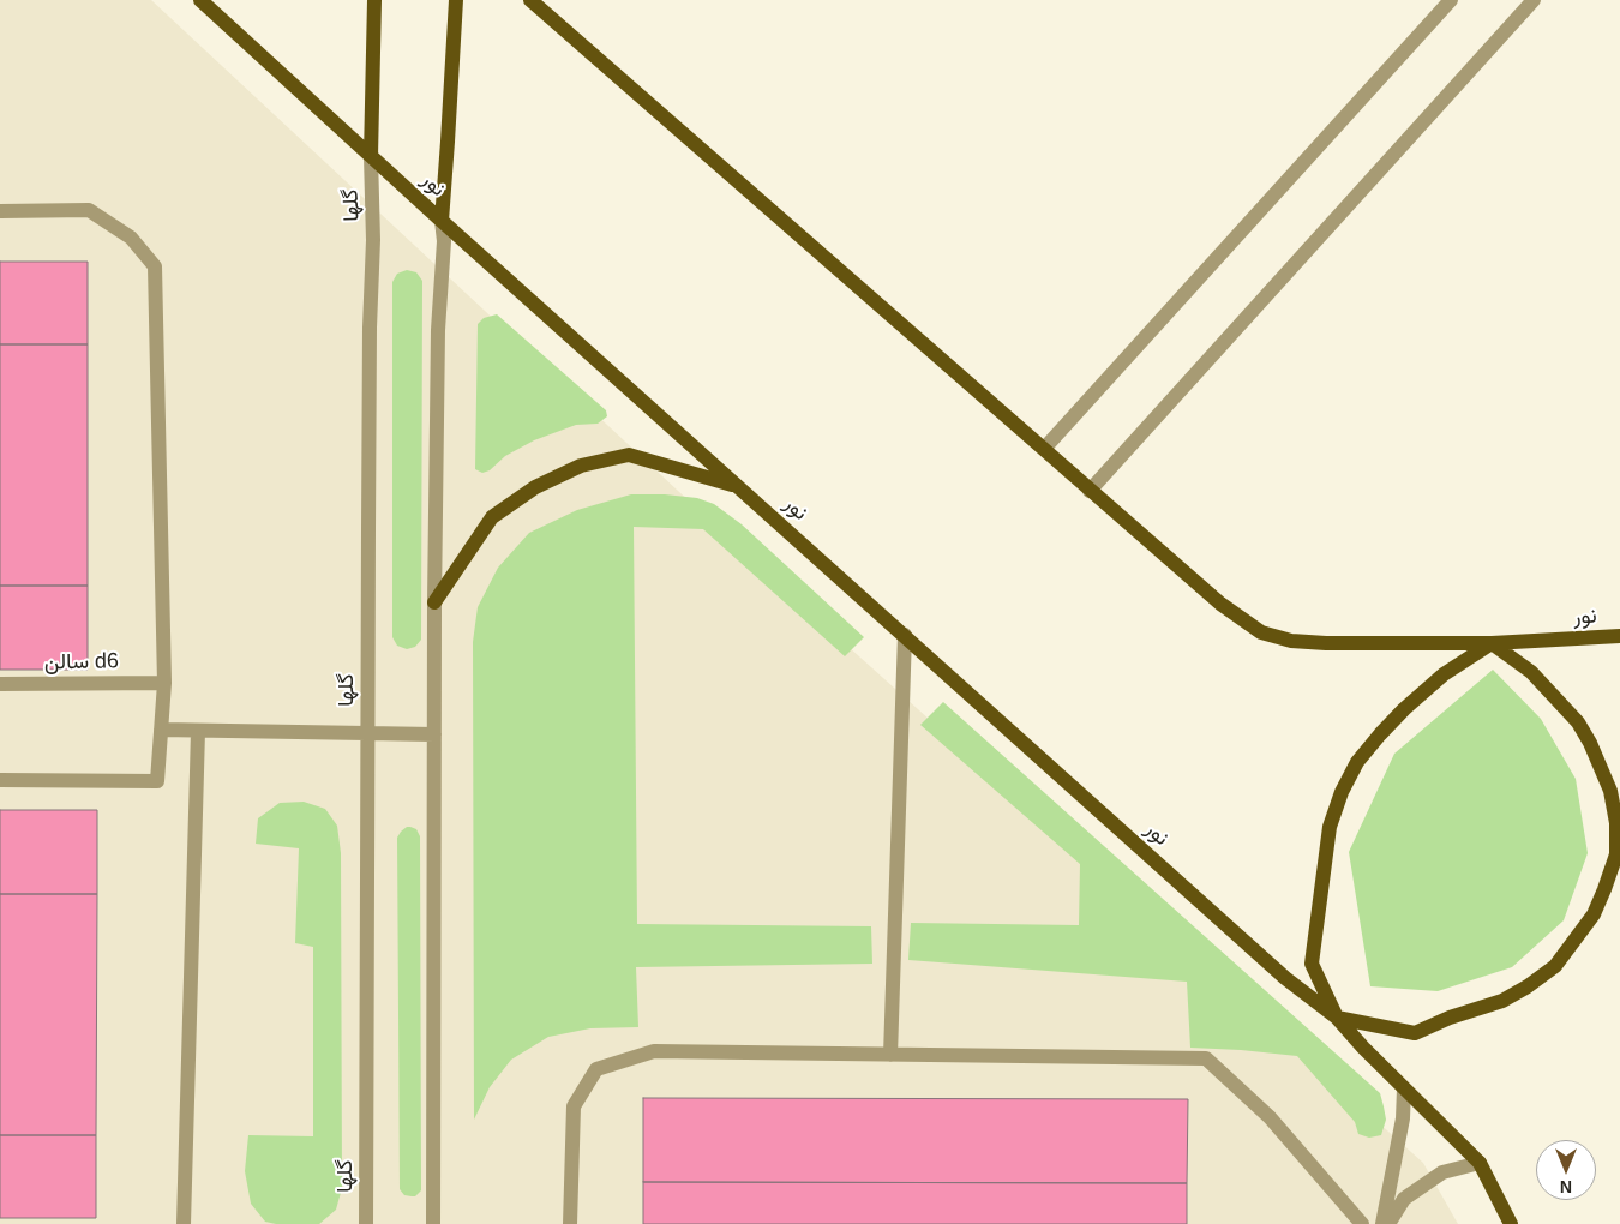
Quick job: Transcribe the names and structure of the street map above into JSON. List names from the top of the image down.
{
  "streets": {
    "main road": ["نور"],
    "street": ["گلها", "سالن d6"]
  },
  "crossings": [
    ["نور", "گلها"]
  ],
  "north": "bottom"
}
